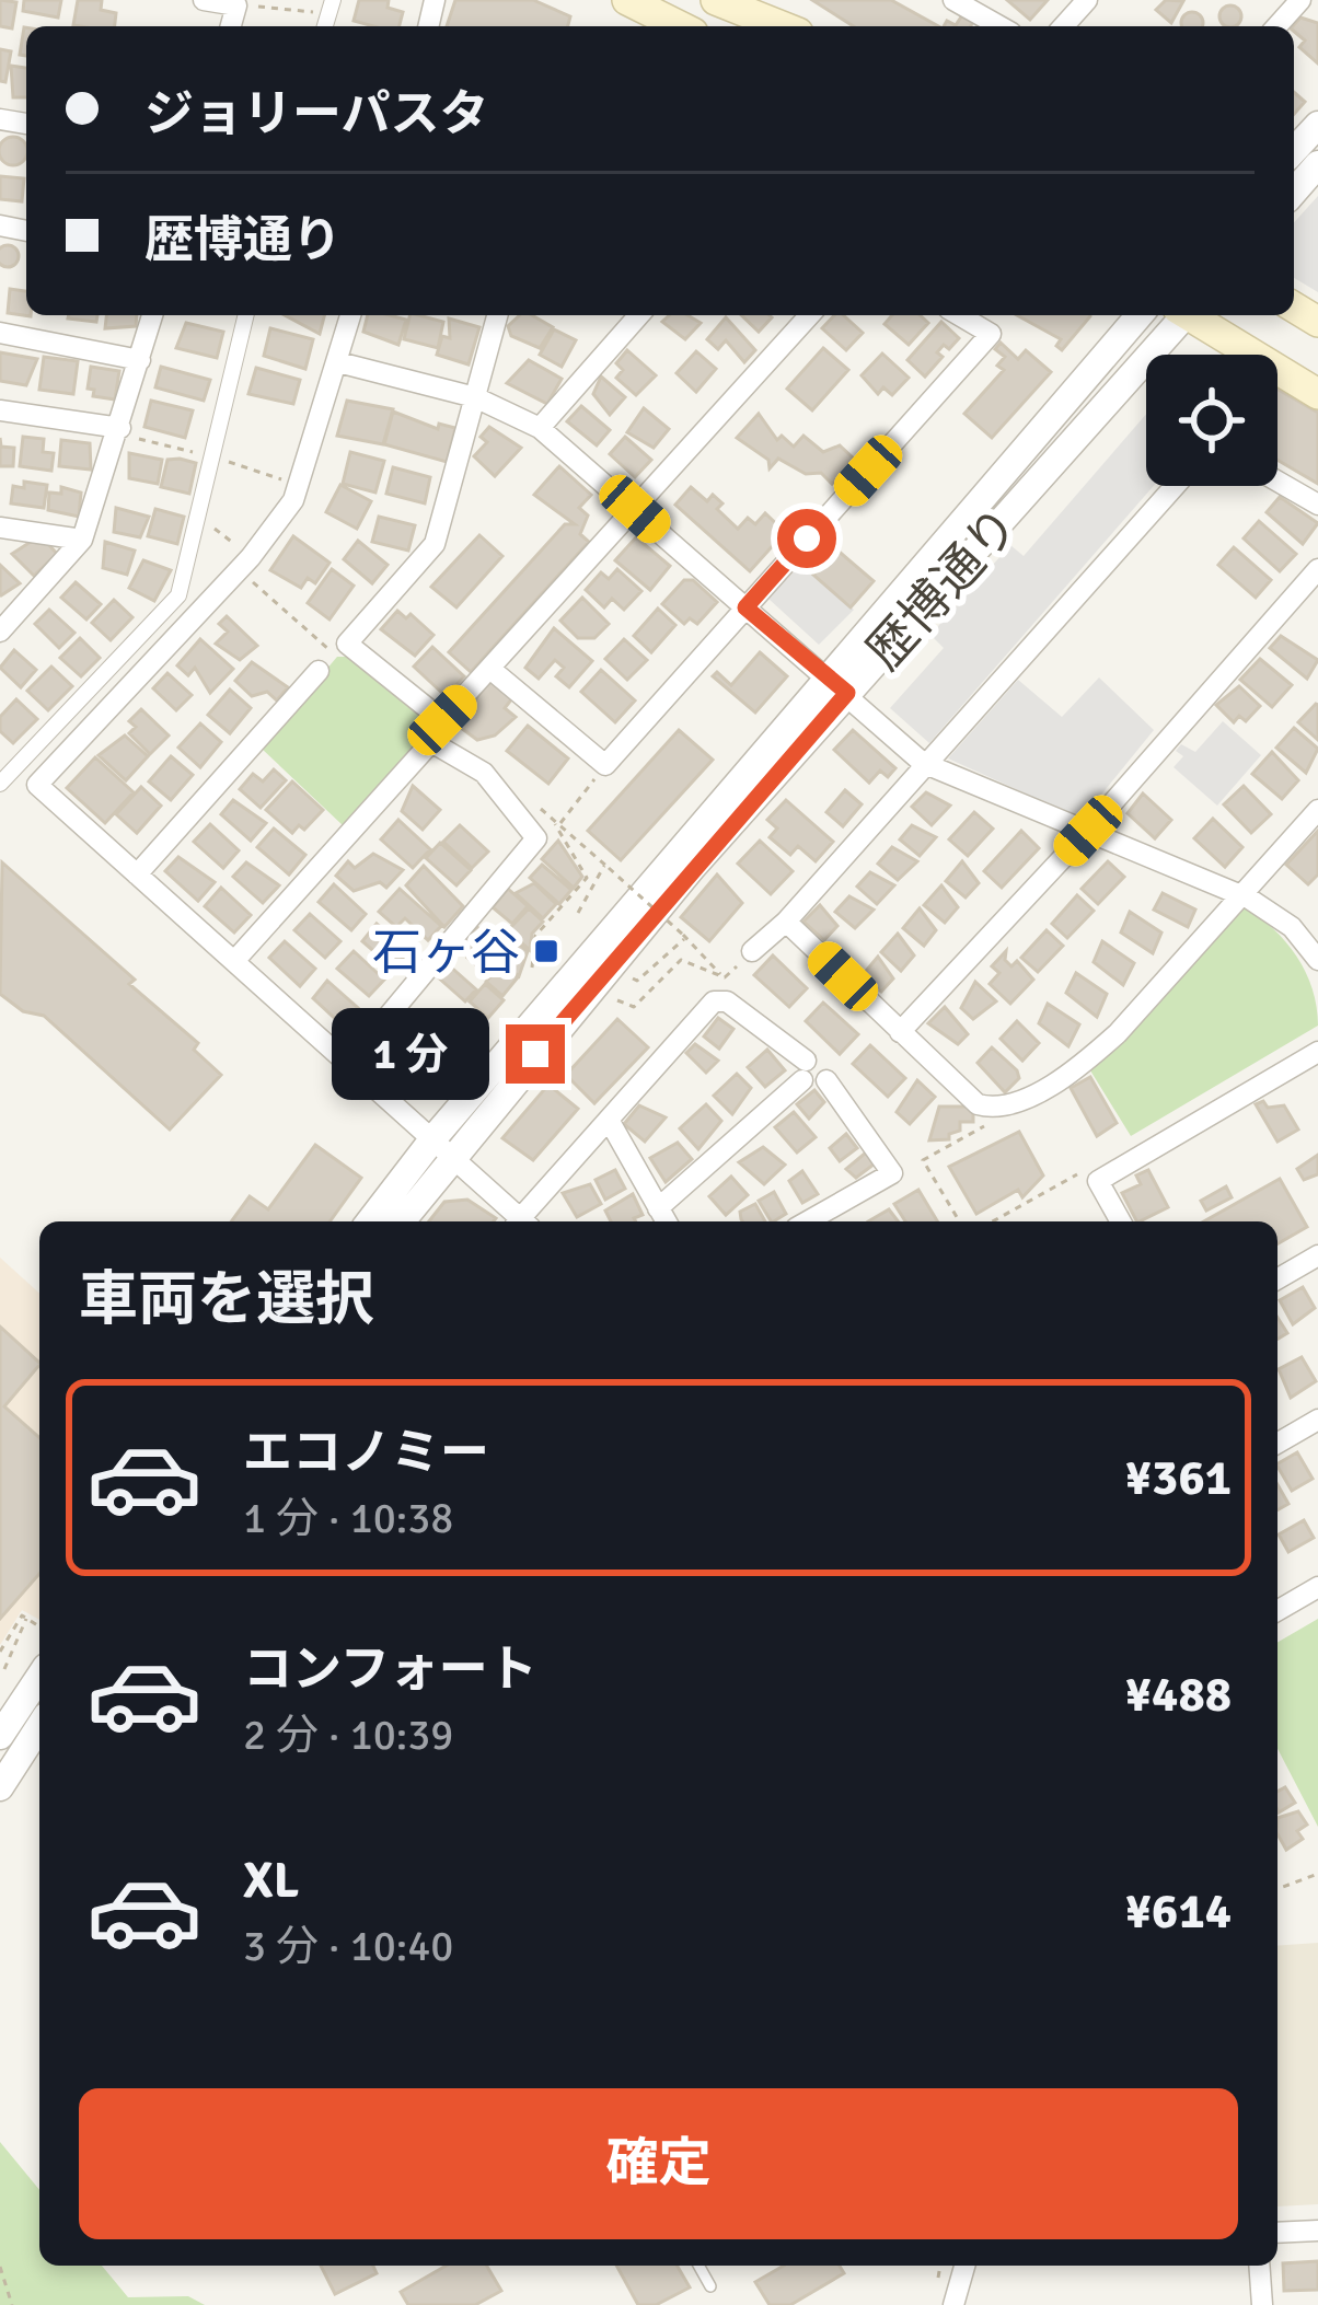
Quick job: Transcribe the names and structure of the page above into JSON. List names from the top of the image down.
{
  "streets": {
    "street": ["歴博通り"]
  },
  "places": {
    "transit": ["石ヶ谷"]
  },
  "page": {
    "banner": ["ジョリーパスタ", "歴博通り"],
    "bubble": "1 分",
    "heading": "車両を選択",
    "list": [
      {
        "name": "エコノミー",
        "note": "1 分 · 10:38",
        "value": "¥361"
      },
      {
        "name": "コンフォート",
        "note": "2 分 · 10:39",
        "value": "¥488"
      },
      {
        "name": "XL",
        "note": "3 分 · 10:40",
        "value": "¥614"
      }
    ],
    "buttons": "確定"
  }
}
